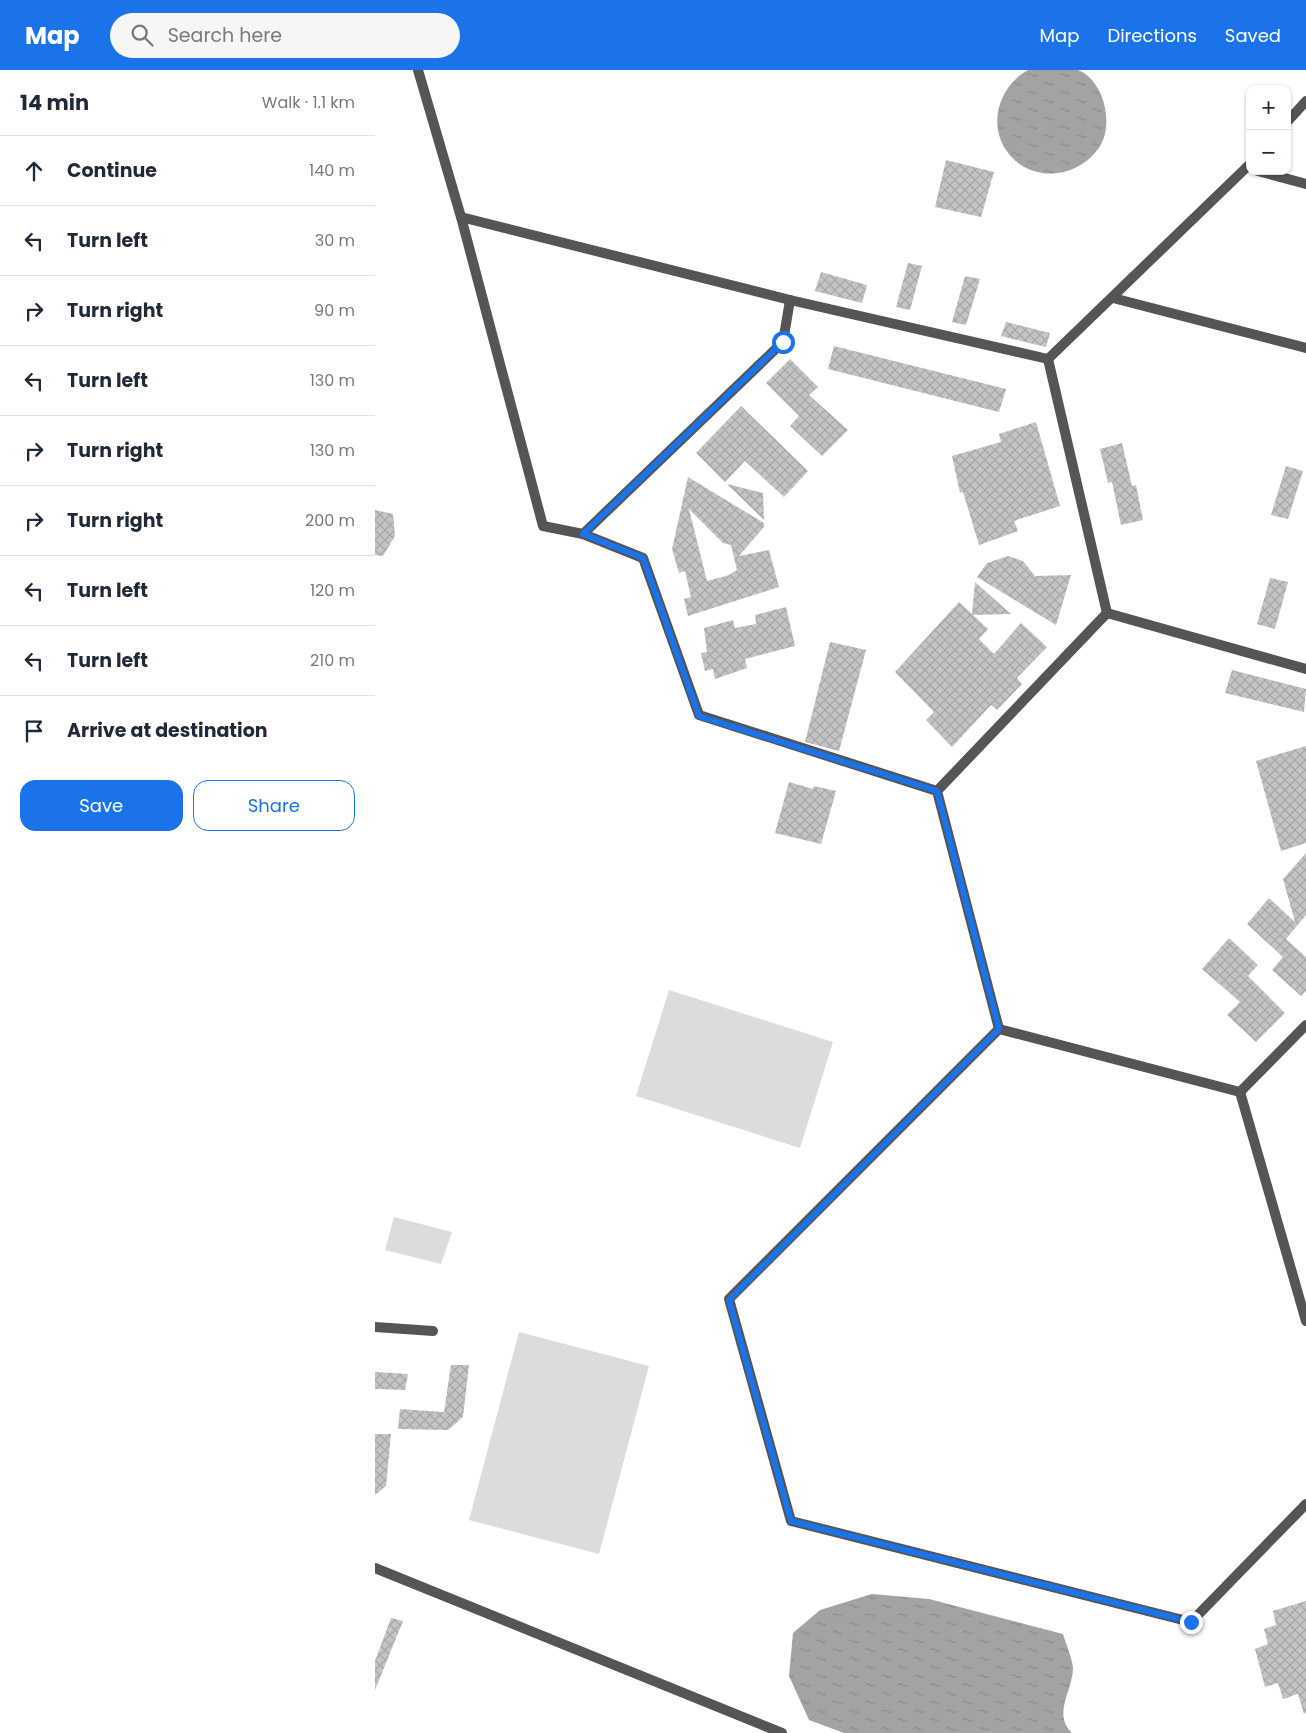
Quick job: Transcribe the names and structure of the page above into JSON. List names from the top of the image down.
{
  "page": {
    "header": "Map",
    "search": "Search here",
    "nav": ["Map", "Directions", "Saved"],
    "heading": ["14 min", "Walk · 1.1 km"],
    "map_buttons": ["+", "−"],
    "list": [
      ["Continue", "140 m"],
      ["Turn left", "30 m"],
      ["Turn right", "90 m"],
      ["Turn left", "130 m"],
      ["Turn right", "130 m"],
      ["Turn right", "200 m"],
      ["Turn left", "120 m"],
      ["Turn left", "210 m"],
      "Arrive at destination"
    ],
    "buttons": ["Save", "Share"]
  }
}
